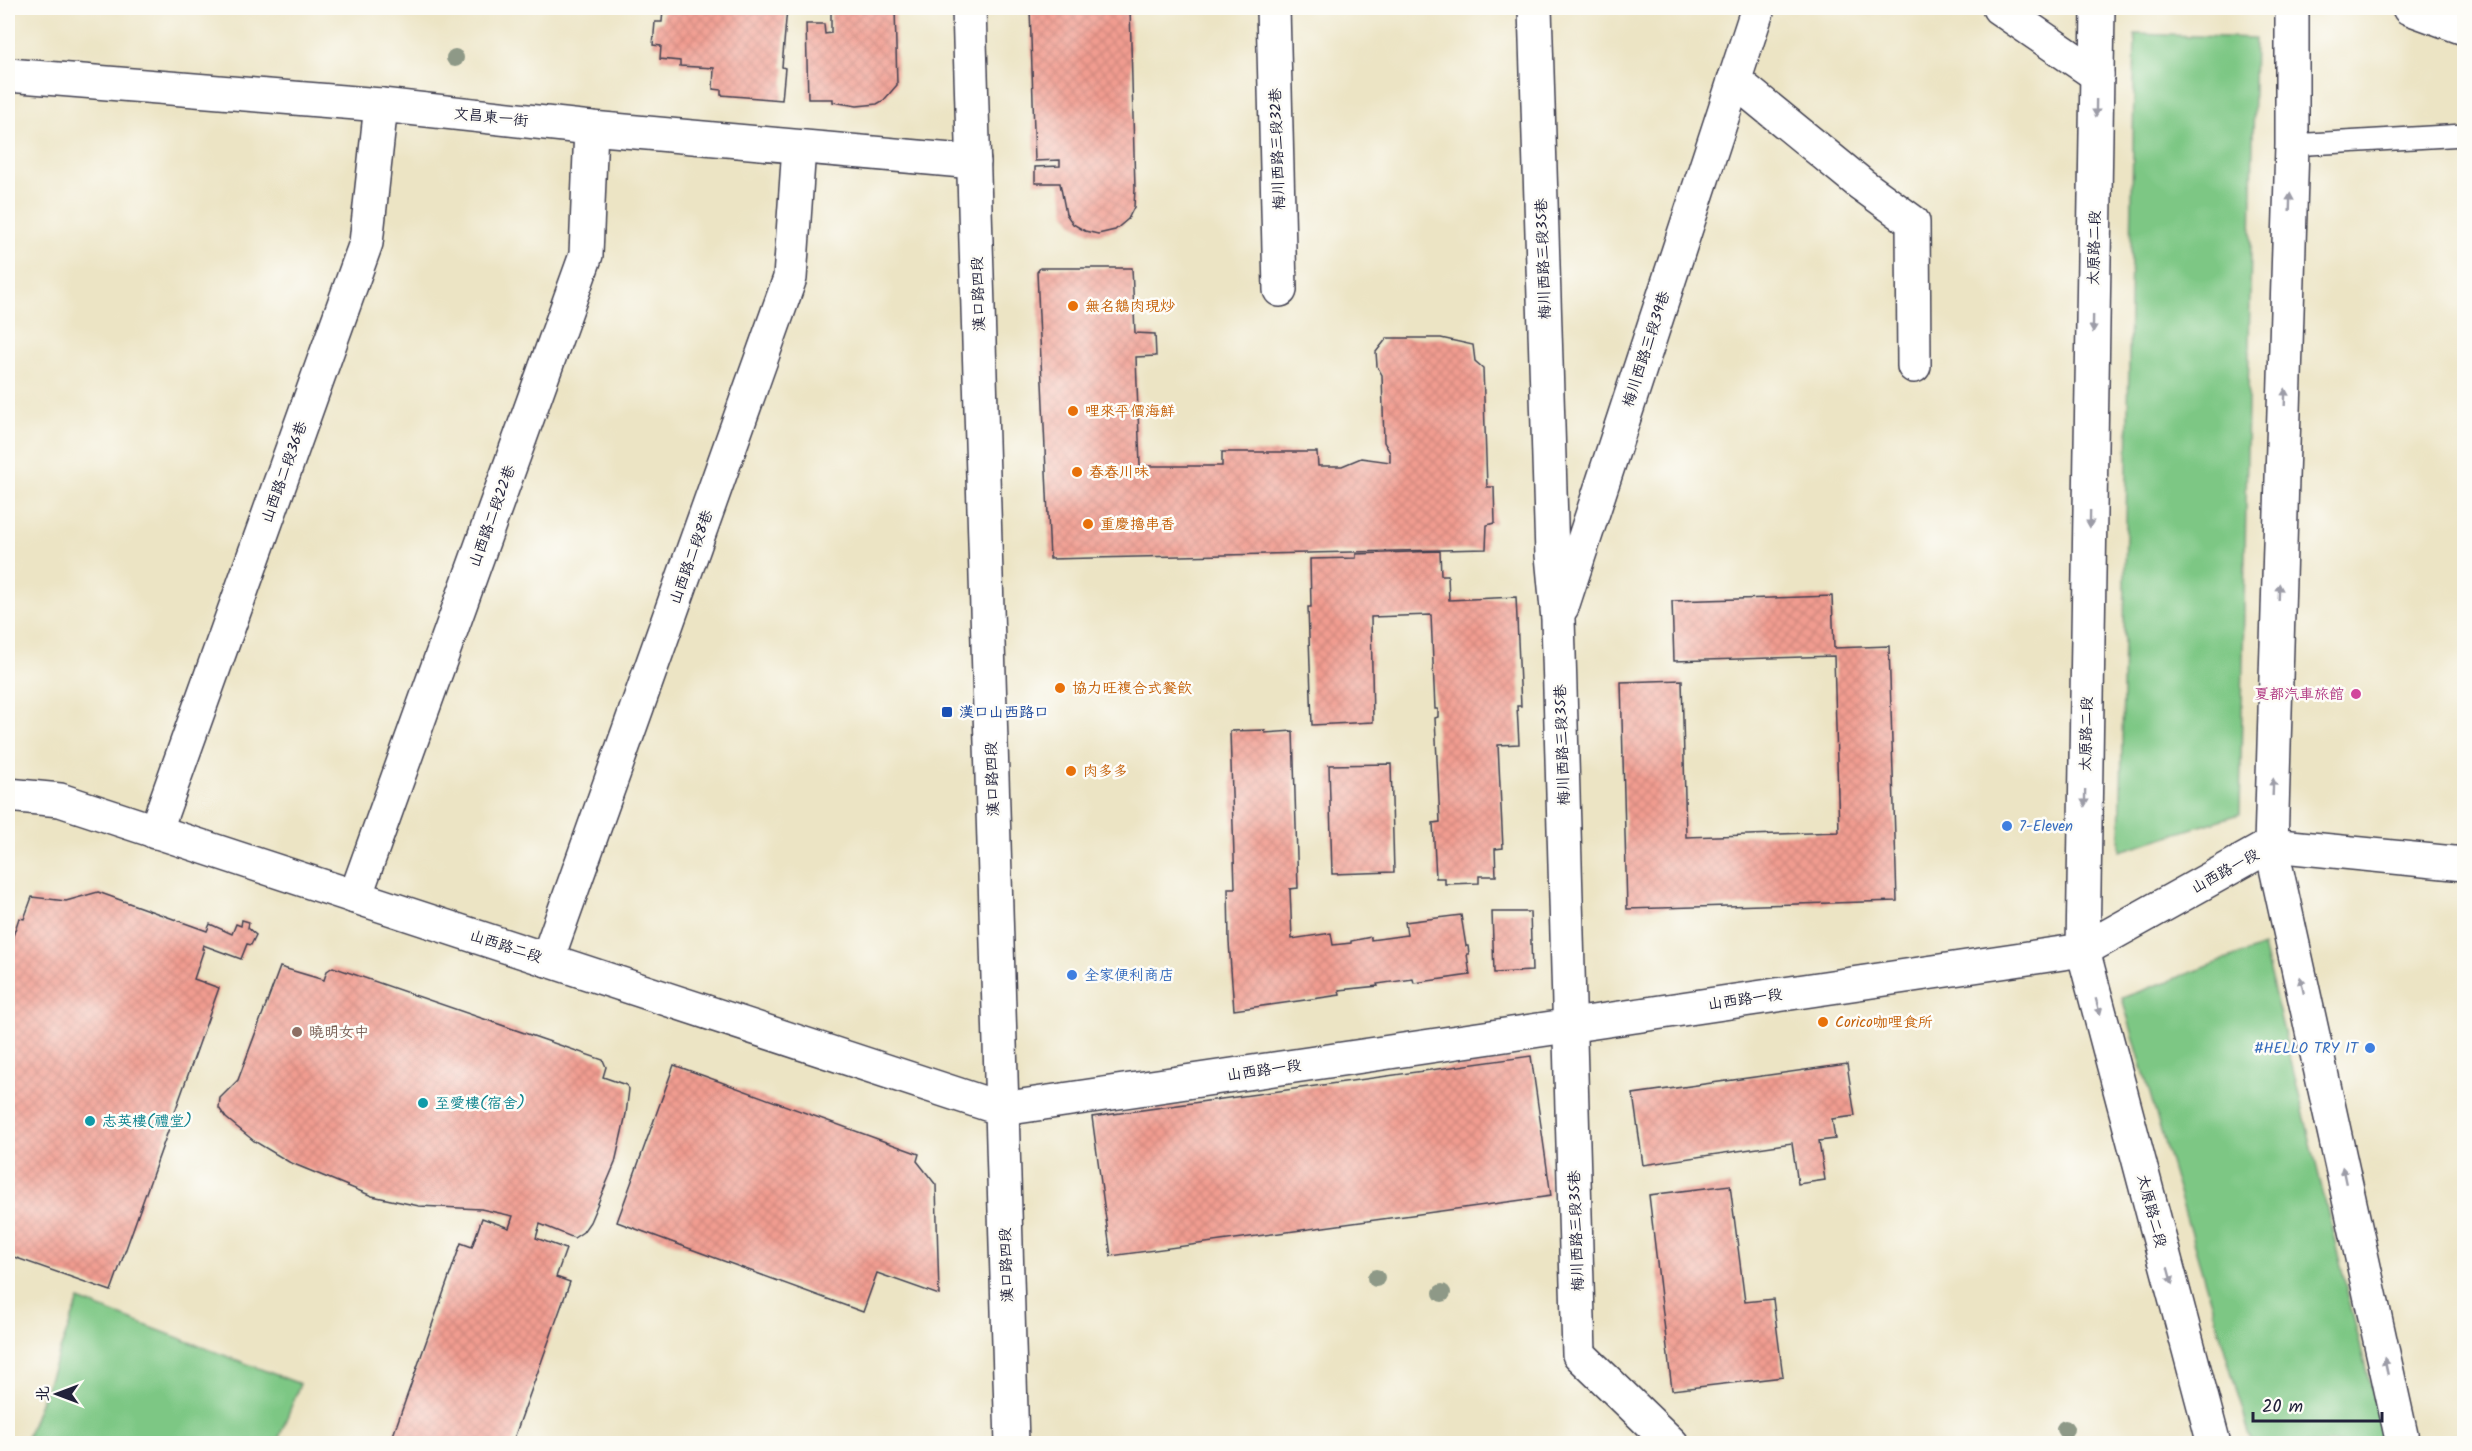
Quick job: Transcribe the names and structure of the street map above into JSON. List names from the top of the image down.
{
  "streets": {
    "street": [
      "文昌東一街",
      "梅川西路三段32巷",
      "太原路二段",
      "梅川西路三段35巷",
      "漢口路四段",
      "梅川西路三段39巷",
      "山西路二段36巷",
      "山西路二段22巷",
      "山西路二段8巷",
      "山西路一段",
      "山西路二段"
    ]
  },
  "crossings": [
    ["文昌東一街", "漢口路四段"],
    ["文昌東一街", "山西路二段36巷"],
    ["文昌東一街", "山西路二段22巷"],
    ["文昌東一街", "山西路二段8巷"],
    ["太原路二段", "山西路一段"],
    ["梅川西路三段35巷", "梅川西路三段39巷"],
    ["梅川西路三段35巷", "山西路一段"],
    ["漢口路四段", "山西路一段"],
    ["漢口路四段", "山西路二段"],
    ["山西路二段36巷", "山西路二段"],
    ["山西路二段22巷", "山西路二段"],
    ["山西路二段8巷", "山西路二段"],
    ["山西路一段", "山西路二段"]
  ],
  "places": {
    "other": [
      "無名鵝肉現炒",
      "哩來平價海鮮",
      "春春川味",
      "重慶擼串香",
      "協力旺複合式餐飲",
      "夏都汽車旅館",
      "肉多多",
      "7-Eleven",
      "全家便利商店",
      "Corico咖哩食所",
      "曉明女中",
      "#HELLO TRY IT",
      "至愛樓(宿舍)",
      "志英樓(禮堂)"
    ],
    "transit": ["漢口山西路口"]
  },
  "scale_bar": "20 m",
  "north": "left"
}
